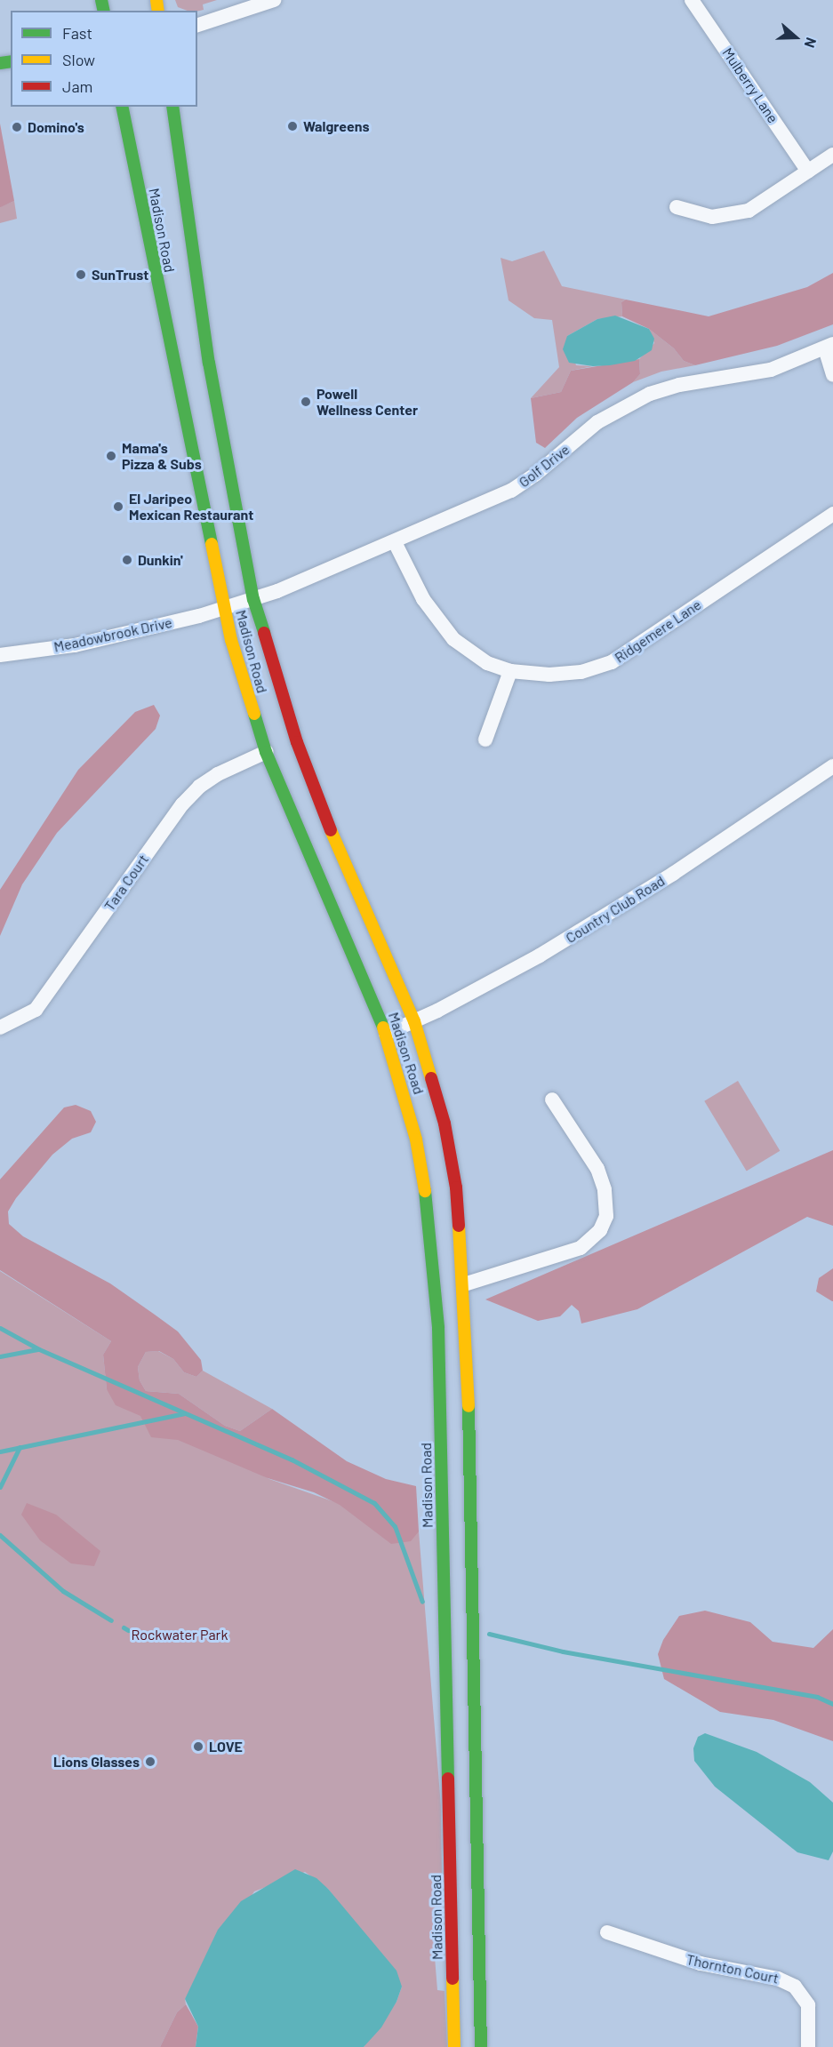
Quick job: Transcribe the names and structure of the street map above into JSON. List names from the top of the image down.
{
  "streets": {
    "main road": ["Madison Road"],
    "street": [
      "Mulberry Lane",
      "Golf Drive",
      "Ridgemere Lane",
      "Meadowbrook Drive",
      "Tara Court",
      "Country Club Road",
      "Thornton Court"
    ]
  },
  "crossings": [
    ["Madison Road", "Golf Drive"],
    ["Madison Road", "Meadowbrook Drive"],
    ["Madison Road", "Tara Court"],
    ["Madison Road", "Country Club Road"],
    ["Golf Drive", "Ridgemere Lane"],
    ["Golf Drive", "Meadowbrook Drive"]
  ],
  "parks": ["Rockwater Park"],
  "places": [
    "Walgreens",
    "Domino's",
    "SunTrust",
    "Powell Wellness Center",
    "Mama's Pizza & Subs",
    "El Jaripeo Mexican Restaurant",
    "Dunkin'",
    "LOVE",
    "Lions Glasses"
  ],
  "legend": ["Fast", "Slow", "Jam"],
  "north": "right"
}
